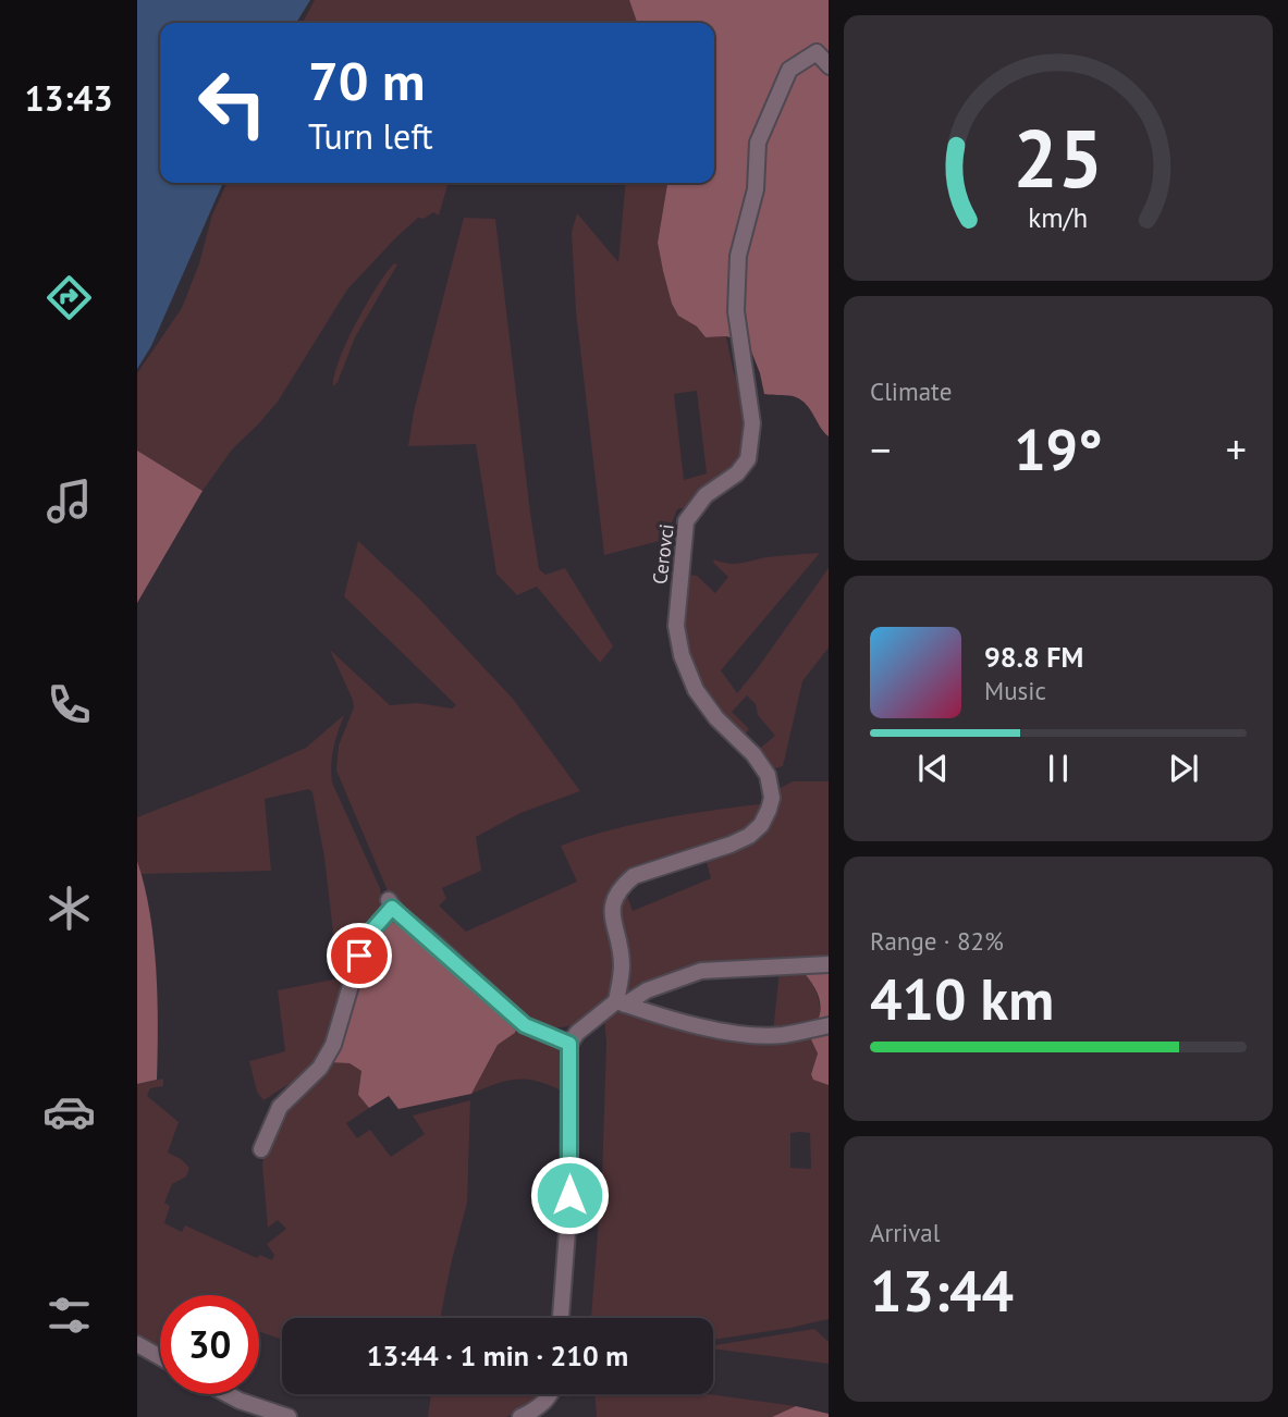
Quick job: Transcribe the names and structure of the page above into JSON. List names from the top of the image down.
{
  "streets": {
    "street": ["Cerovci"]
  },
  "page": {
    "tabs": "13:43",
    "turn": ["70 m", "Turn left"],
    "tile": [
      "Climate",
      ["Range · 82%", "410 km"],
      ["Arrival", "13:44"]
    ],
    "heat": ["−", "19°", "+"],
    "song": ["98.8 FM", "Music"],
    "limit": "30",
    "trip": "13:44 · 1 min · 210 m",
    "gauge": ["25", "km/h"]
  }
}
